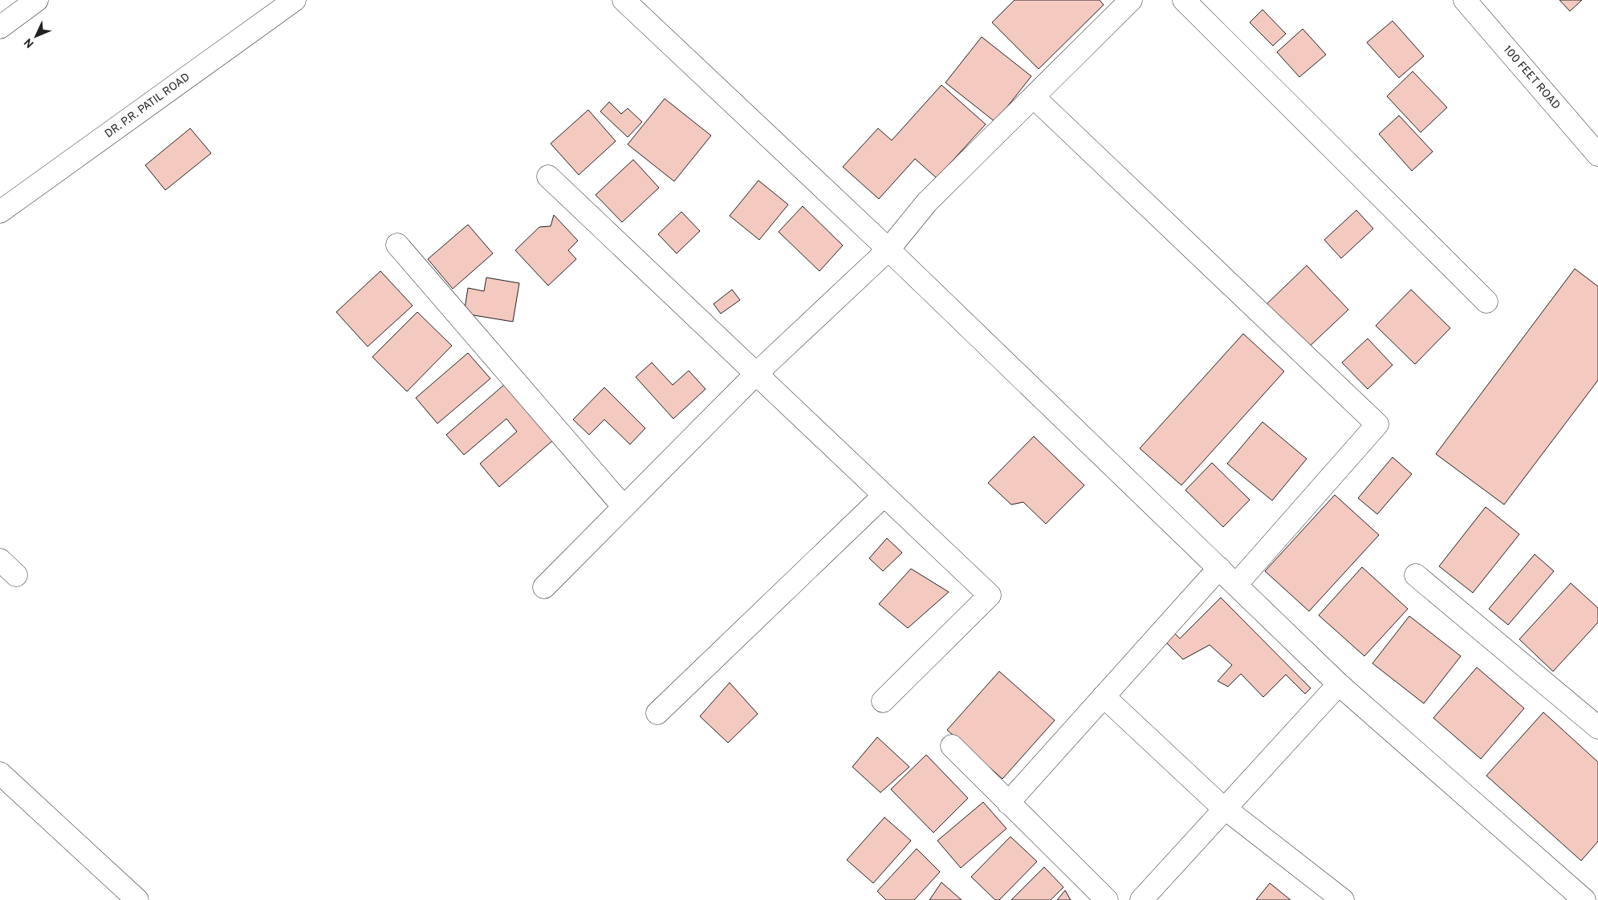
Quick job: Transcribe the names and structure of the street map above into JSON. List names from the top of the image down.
{
  "streets": {
    "street": ["100 FEET ROAD", "DR. P.R. PATIL ROAD"]
  },
  "north": "bottom left"
}
